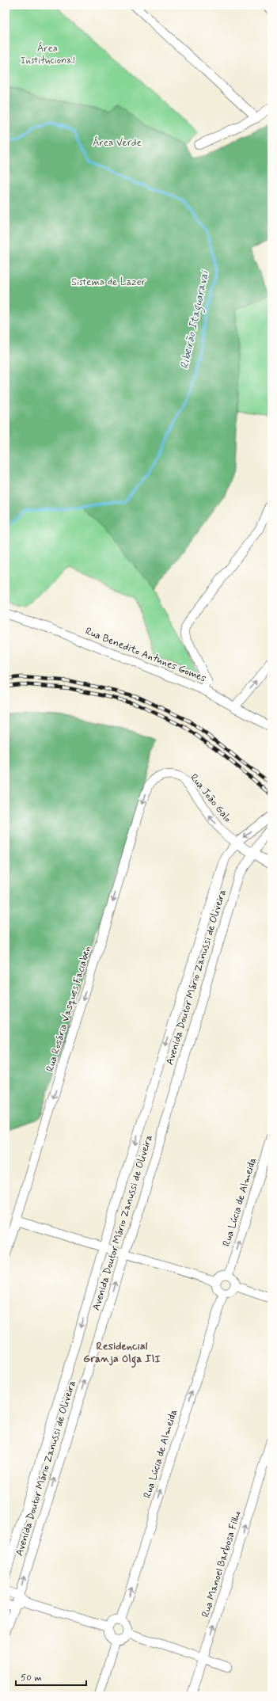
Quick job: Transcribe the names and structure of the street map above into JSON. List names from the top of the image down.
{
  "streets": {
    "street": [
      "Rua Benedito Antunes Gomes",
      "Rua João Galo",
      "Avenida Doutor Mário Zanussi de Oliveira",
      "Rua Rosária Vasques Faciaben",
      "Rua Lúcia de Almeida",
      "Rua Manoel Barbosa Filho"
    ]
  },
  "crossings": [
    ["Rua João Galo", "Avenida Doutor Mário Zanussi de Oliveira"],
    ["Rua João Galo", "Rua Rosária Vasques Faciaben"]
  ],
  "one_way": [
    "Rua João Galo",
    "Rua Rosária Vasques Faciaben",
    "Rua Lúcia de Almeida",
    "Rua Manoel Barbosa Filho"
  ],
  "districts": ["Residencial Granja Olga III"],
  "water": ["Ribeirão Itaguaravai"],
  "parks": ["Área Institucional", "Área Verde", "Sistema de Lazer"],
  "scale_bar": "50 m"
}
